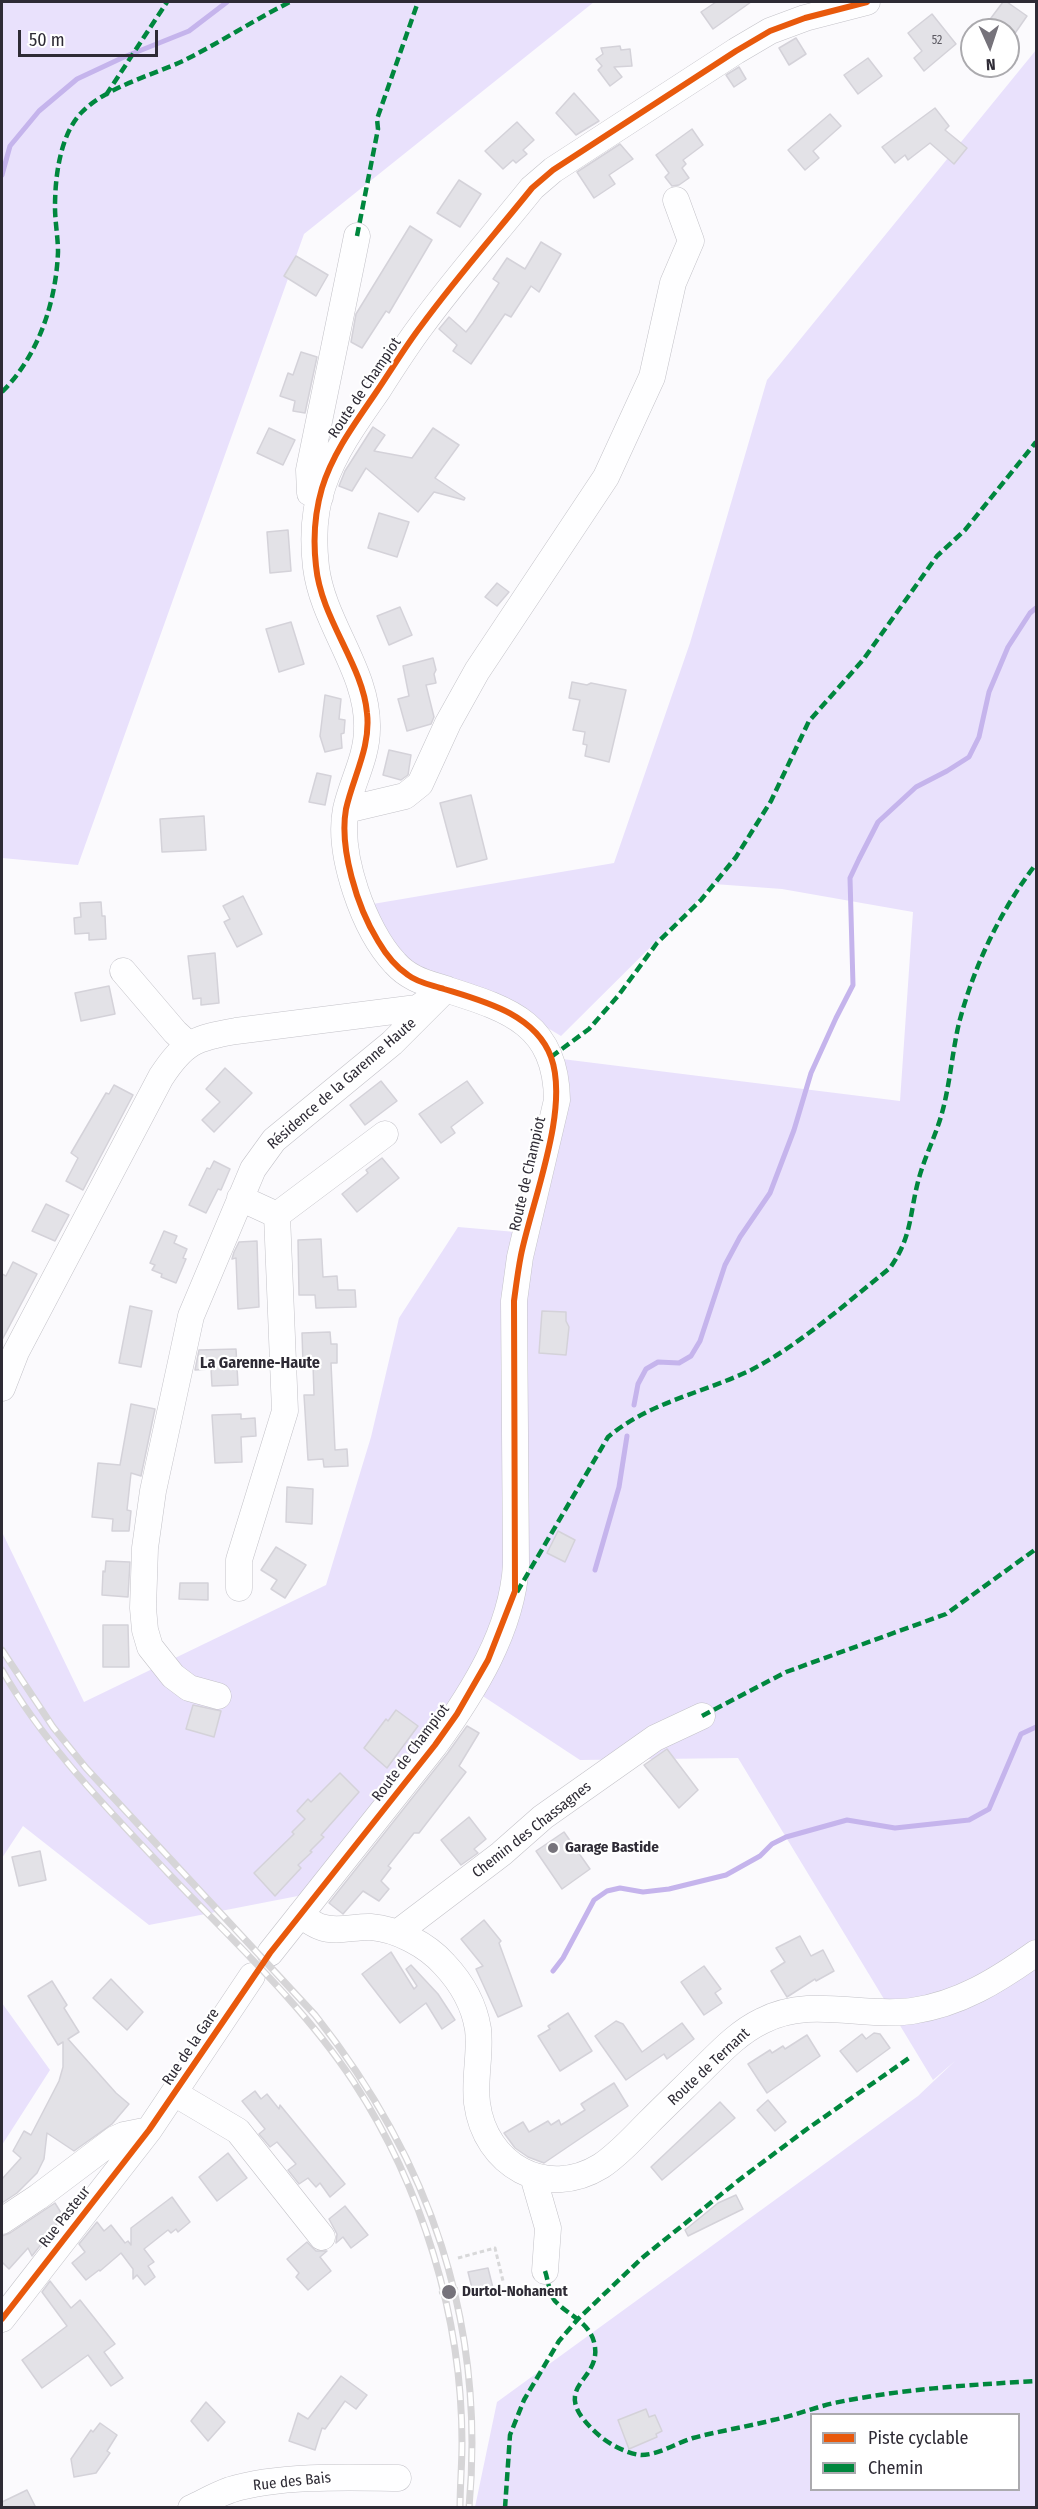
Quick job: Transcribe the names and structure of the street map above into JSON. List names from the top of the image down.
{
  "streets": {
    "street": [
      "Route de Champiot",
      "Résidence de la Garenne Haute",
      "Chemin des Chassagnes",
      "Rue de la Gare",
      "Route de Ternant",
      "Rue Pasteur",
      "Rue des Bais"
    ]
  },
  "crossings": [
    ["Route de Champiot", "Résidence de la Garenne Haute"],
    ["Rue de la Gare", "Rue Pasteur"]
  ],
  "districts": ["La Garenne-Haute"],
  "places": ["Garage Bastide", "Durtol-Nohanent"],
  "house_numbers": ["52"],
  "legend": ["Piste cyclable", "Chemin"],
  "scale_bar": "50 m",
  "north": "bottom"
}
